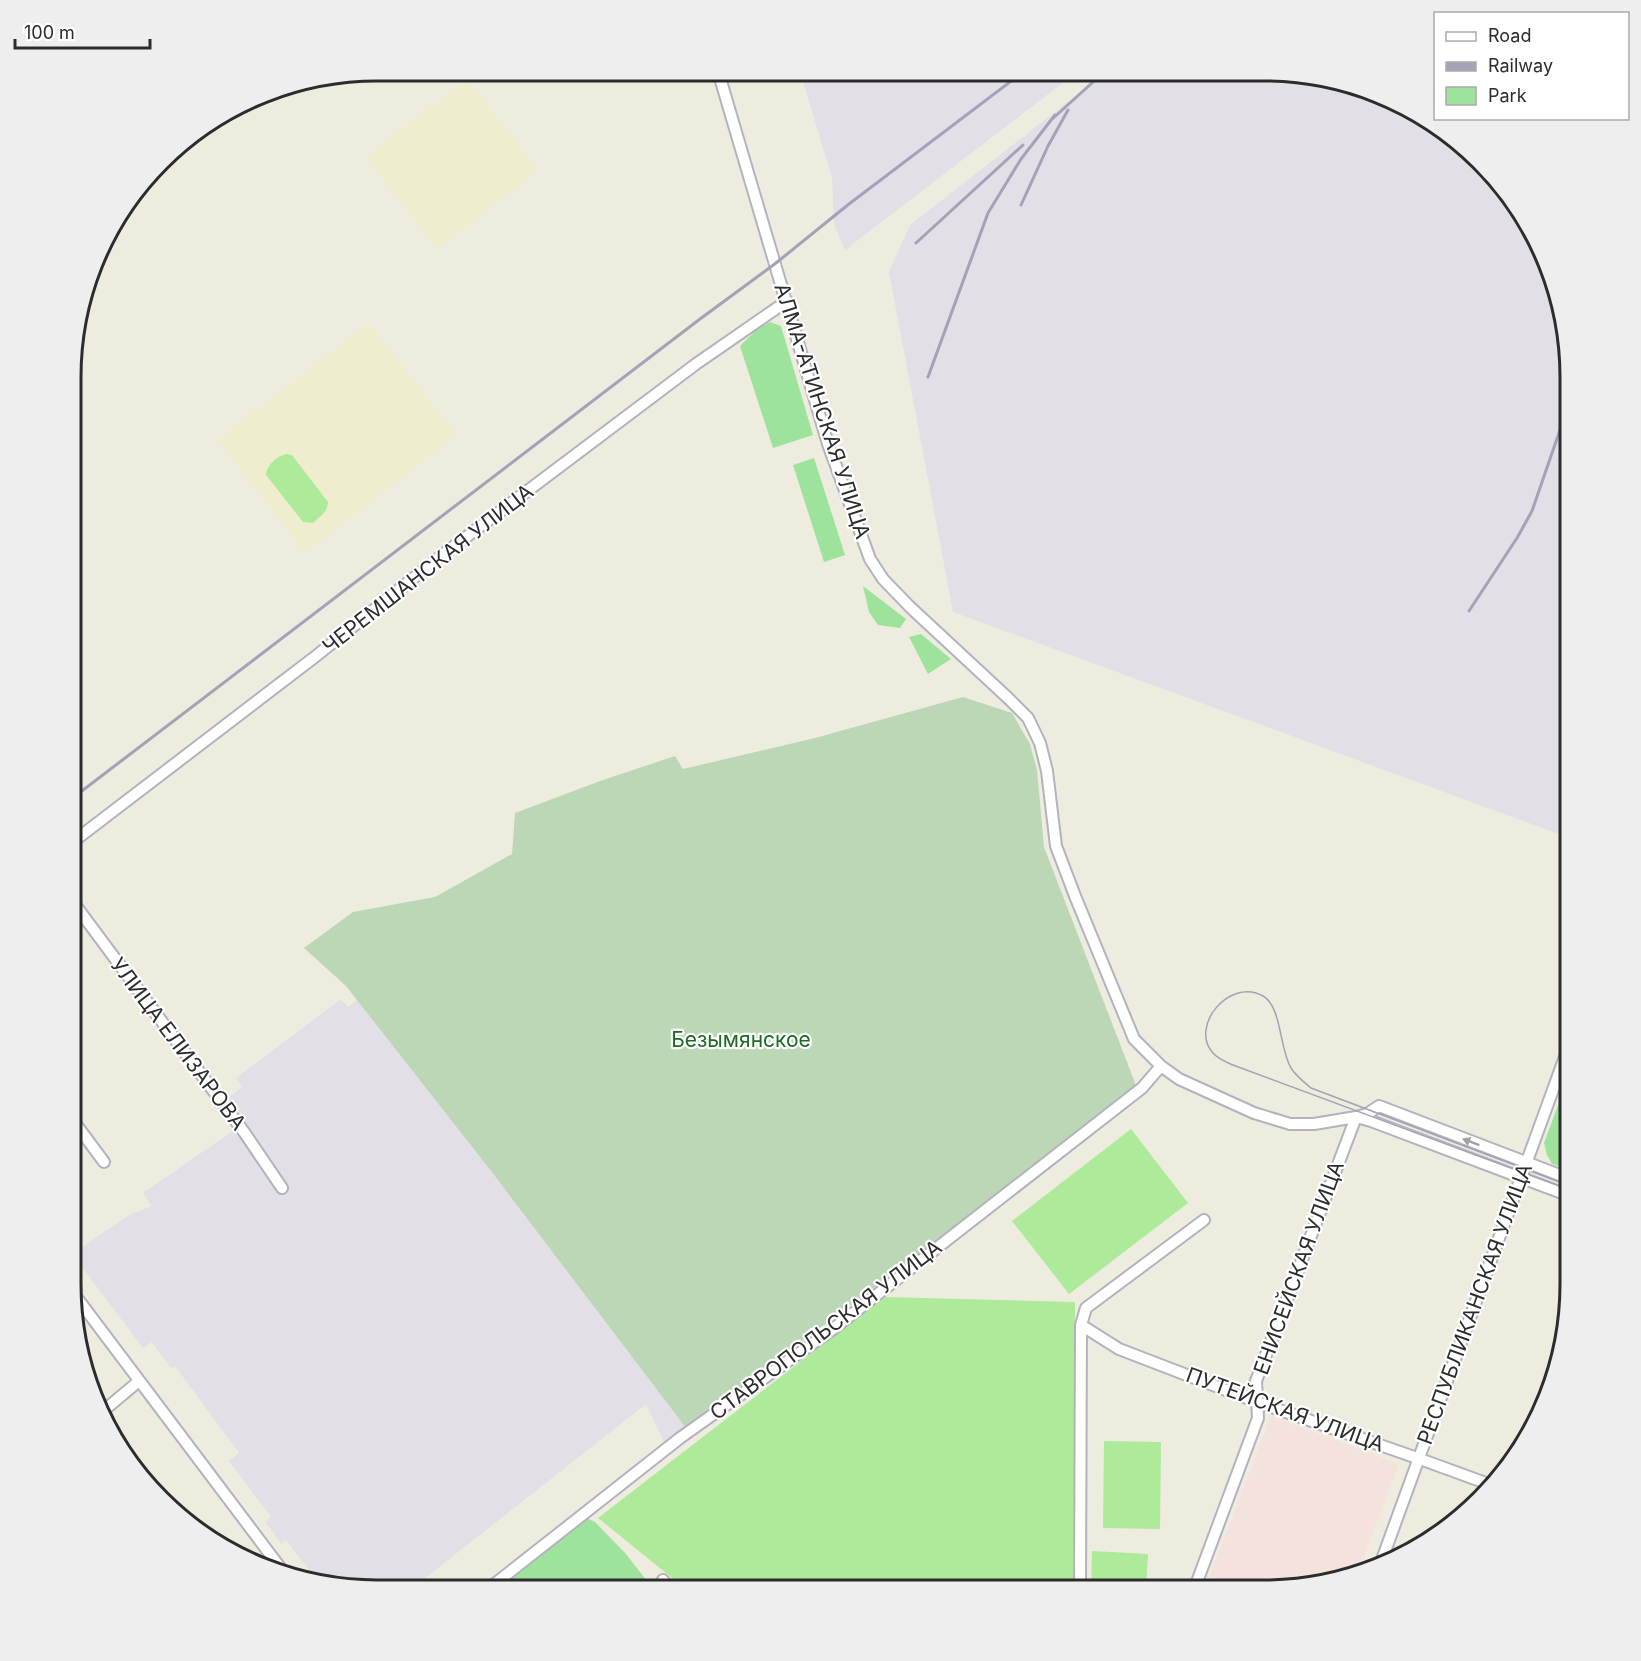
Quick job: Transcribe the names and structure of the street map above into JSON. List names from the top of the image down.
{
  "streets": {
    "street": [
      "АЛМА-АТИНСКАЯ УЛИЦА",
      "ЧЕРЕМШАНСКАЯ УЛИЦА",
      "УЛИЦА ЕЛИЗАРОВА",
      "ЕНИСЕЙСКАЯ УЛИЦА",
      "РЕСПУБЛИКАНСКАЯ УЛИЦА",
      "СТАВРОПОЛЬСКАЯ УЛИЦА",
      "ПУТЕЙСКАЯ УЛИЦА"
    ]
  },
  "crossings": [
    ["АЛМА-АТИНСКАЯ УЛИЦА", "ЧЕРЕМШАНСКАЯ УЛИЦА"],
    ["АЛМА-АТИНСКАЯ УЛИЦА", "ЕНИСЕЙСКАЯ УЛИЦА"],
    ["АЛМА-АТИНСКАЯ УЛИЦА", "РЕСПУБЛИКАНСКАЯ УЛИЦА"],
    ["АЛМА-АТИНСКАЯ УЛИЦА", "СТАВРОПОЛЬСКАЯ УЛИЦА"],
    ["ЕНИСЕЙСКАЯ УЛИЦА", "ПУТЕЙСКАЯ УЛИЦА"],
    ["РЕСПУБЛИКАНСКАЯ УЛИЦА", "ПУТЕЙСКАЯ УЛИЦА"]
  ],
  "parks": ["Безымянское"],
  "legend": ["Road", "Railway", "Park"],
  "scale_bar": "100 m"
}
